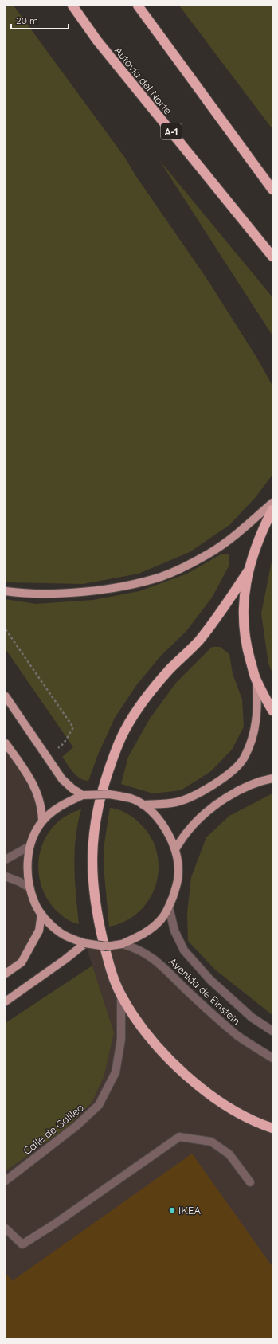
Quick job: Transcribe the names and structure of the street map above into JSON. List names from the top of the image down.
{
  "streets": {
    "highway": ["Autovía del Norte", "A-1"],
    "street": ["Avenida de Einstein", "Calle de Galileo"]
  },
  "places": ["IKEA"],
  "scale_bar": "20 m"
}
